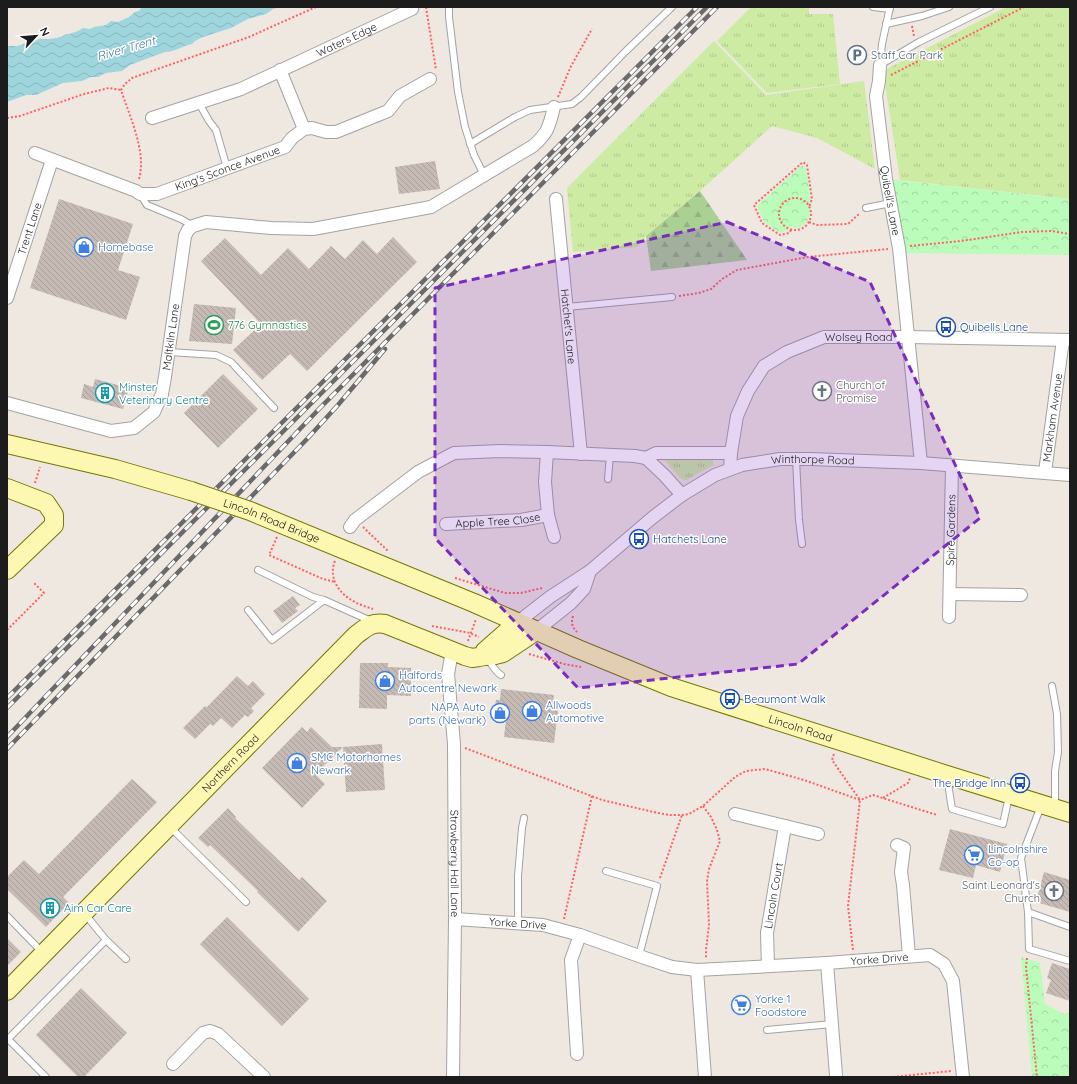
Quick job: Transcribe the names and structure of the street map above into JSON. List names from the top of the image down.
{
  "streets": {
    "main road": ["Lincoln Road Bridge", "Lincoln Road", "Northern Road"],
    "street": [
      "Waters Edge",
      "King's Sconce Avenue",
      "Quibell's Lane",
      "Trent Lane",
      "Hatchet's Lane",
      "Maltkiln Lane",
      "Wolsey Road",
      "Markham Avenue",
      "Winthorpe Road",
      "Apple Tree Close",
      "Spire Gardens",
      "Strawberry Hall Lane",
      "Lincoln Court",
      "Yorke Drive"
    ]
  },
  "crossings": [
    ["King's Sconce Avenue", "Trent Lane"],
    ["Quibell's Lane", "Wolsey Road"],
    ["Quibell's Lane", "Winthorpe Road"],
    ["Wolsey Road", "Markham Avenue"],
    ["Wolsey Road", "Winthorpe Road"],
    ["Markham Avenue", "Winthorpe Road"],
    ["Winthorpe Road", "Lincoln Road Bridge"],
    ["Winthorpe Road", "Spire Gardens"],
    ["Winthorpe Road", "Lincoln Road"],
    ["Lincoln Road Bridge", "Lincoln Road"],
    ["Strawberry Hall Lane", "Yorke Drive"],
    ["Lincoln Court", "Yorke Drive"]
  ],
  "water": ["River Trent"],
  "places": {
    "parking": ["Staff Car Park"],
    "shop": [
      "Homebase",
      "Halfords Autocentre Newark",
      "Allwoods Automotive",
      "NAPA Auto parts (Newark)",
      "SMC Motorhomes Newark"
    ],
    "sports": ["776 Gymnastics"],
    "bus stop": [
      "Quibells Lane",
      "Hatchets Lane",
      "Beaumont Walk",
      "The Bridge Inn"
    ],
    "church": ["Church of Promise", "Saint Leonard's Church"],
    "building": ["Minster Veterinary Centre", "Aim Car Care"],
    "supermarket": ["Lincolnshire Co-op", "Yorke 1 Foodstore"]
  },
  "north": "top right"
}
